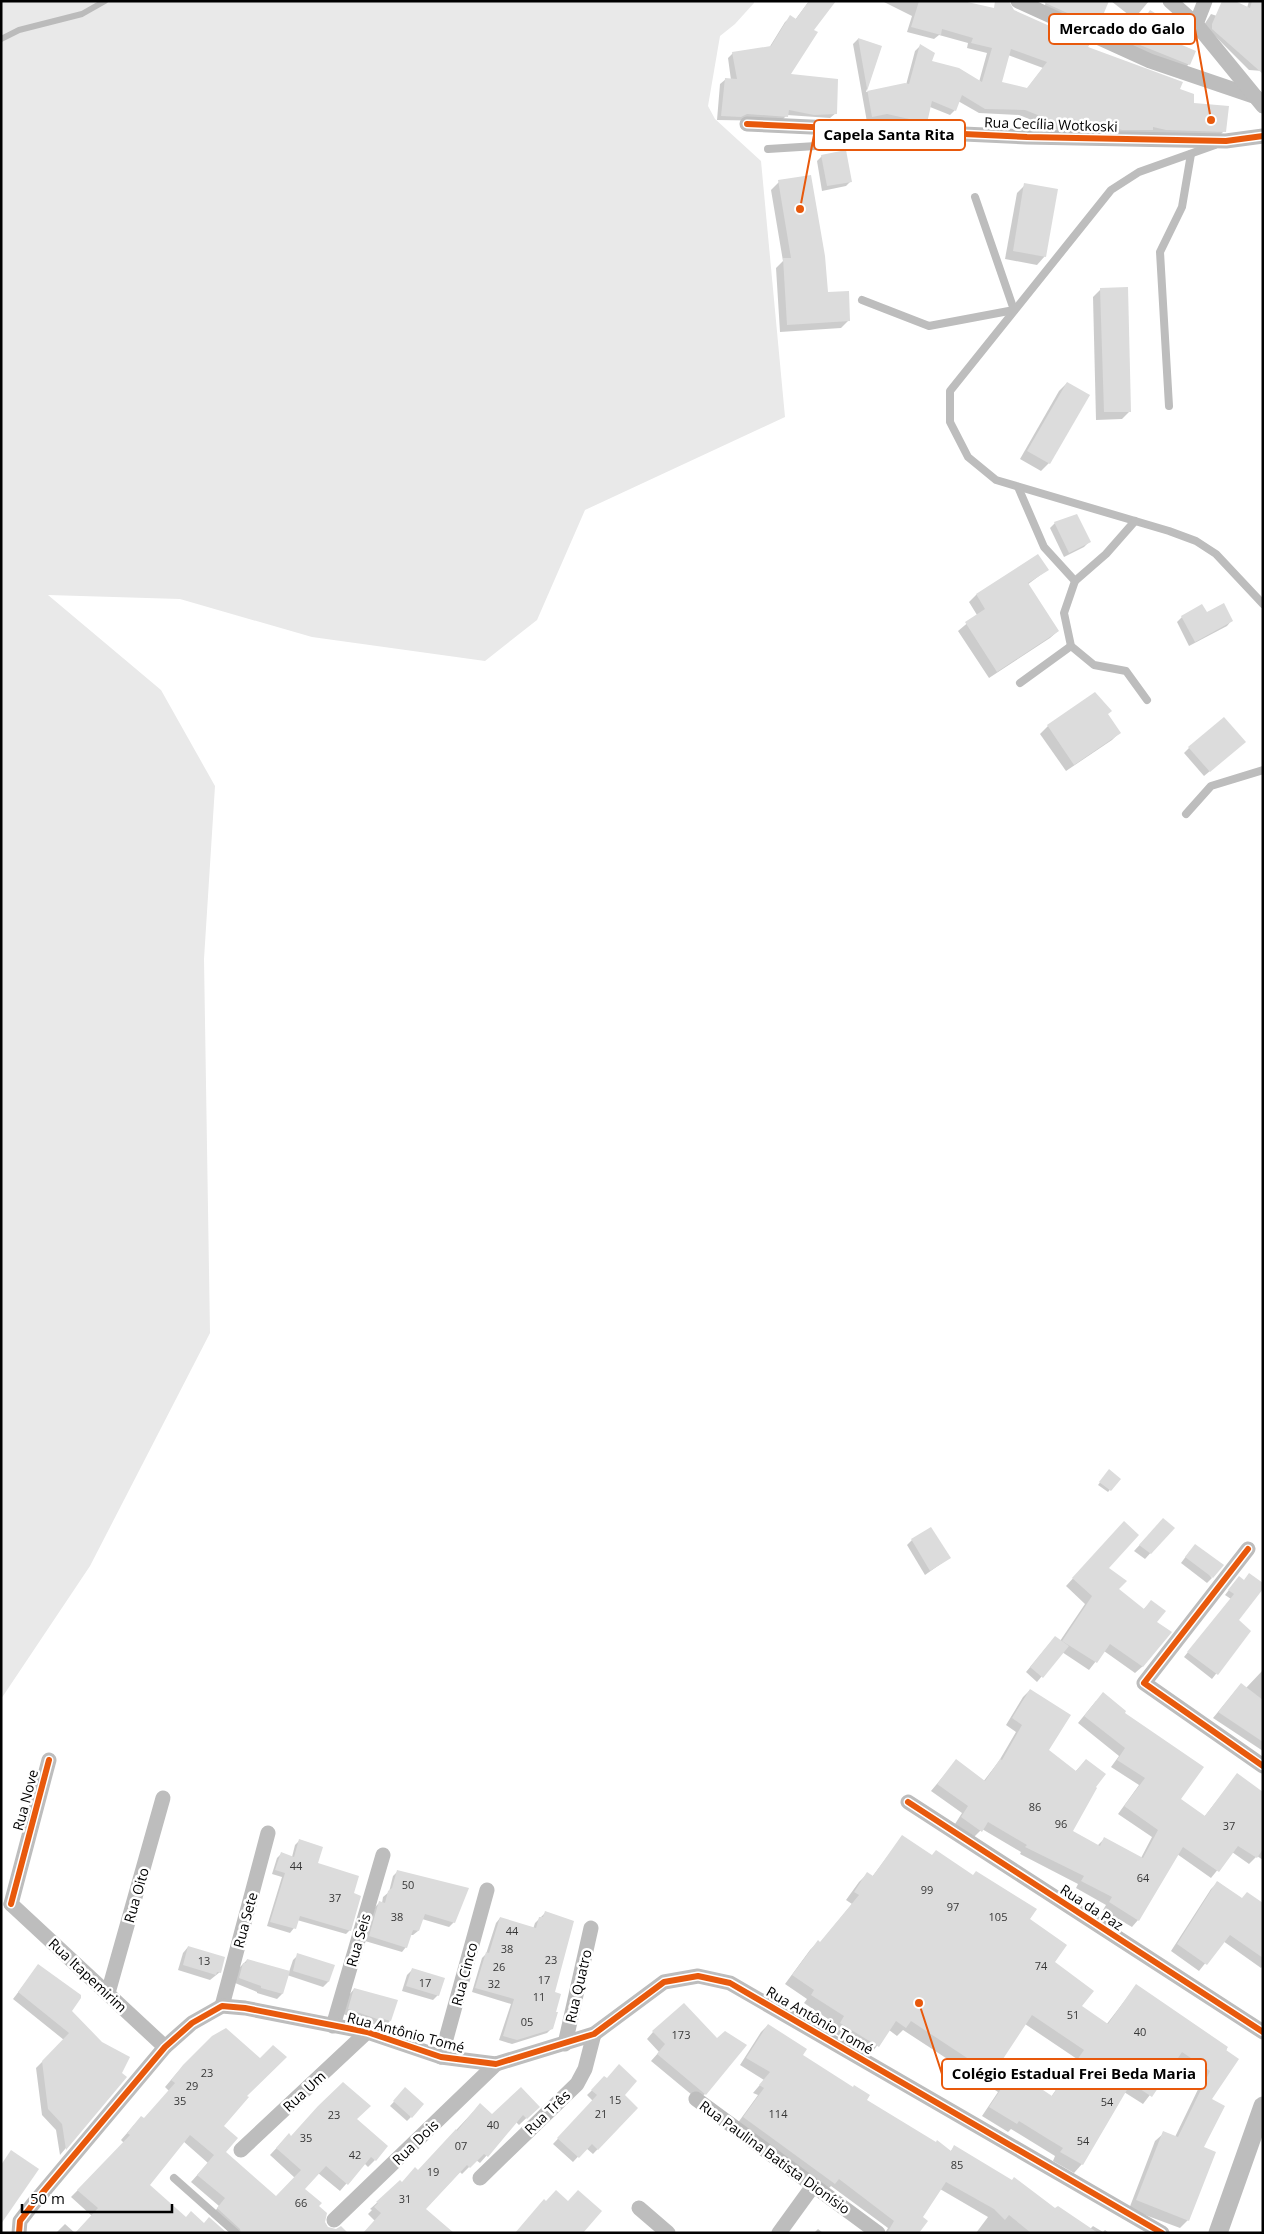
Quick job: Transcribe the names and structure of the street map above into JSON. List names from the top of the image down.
{
  "streets": {
    "street": [
      "Rua Cecília Wotkoski",
      "Rua Nove",
      "Rua Oito",
      "Rua da Paz",
      "Rua Sete",
      "Rua Seis",
      "Rua Cinco",
      "Rua Itapemirim",
      "Rua Quatro",
      "Rua Antônio Tomé",
      "Rua Um",
      "Rua Três",
      "Rua Dois",
      "Rua Paulina Batista Dionísio"
    ]
  },
  "crossings": [
    ["Rua Nove", "Rua Itapemirim"],
    ["Rua Oito", "Rua Itapemirim"],
    ["Rua Sete", "Rua Antônio Tomé"],
    ["Rua Seis", "Rua Antônio Tomé"],
    ["Rua Cinco", "Rua Antônio Tomé"],
    ["Rua Quatro", "Rua Antônio Tomé"],
    ["Rua Antônio Tomé", "Rua Um"],
    ["Rua Antônio Tomé", "Rua Três"],
    ["Rua Antônio Tomé", "Rua Dois"]
  ],
  "places": ["Mercado do Galo", "Capela Santa Rita", "Colégio Estadual Frei Beda Maria"],
  "house_numbers": [
    "86",
    "96",
    "37",
    "44",
    "64",
    "50",
    "99",
    "37",
    "97",
    "38",
    "105",
    "44",
    "38",
    "23",
    "13",
    "74",
    "26",
    "17",
    "17",
    "32",
    "11",
    "51",
    "05",
    "40",
    "173",
    "23",
    "29",
    "15",
    "35",
    "54",
    "21",
    "114",
    "23",
    "40",
    "35",
    "54",
    "07",
    "42",
    "85",
    "19",
    "31",
    "66"
  ],
  "scale_bar": "50 m"
}
